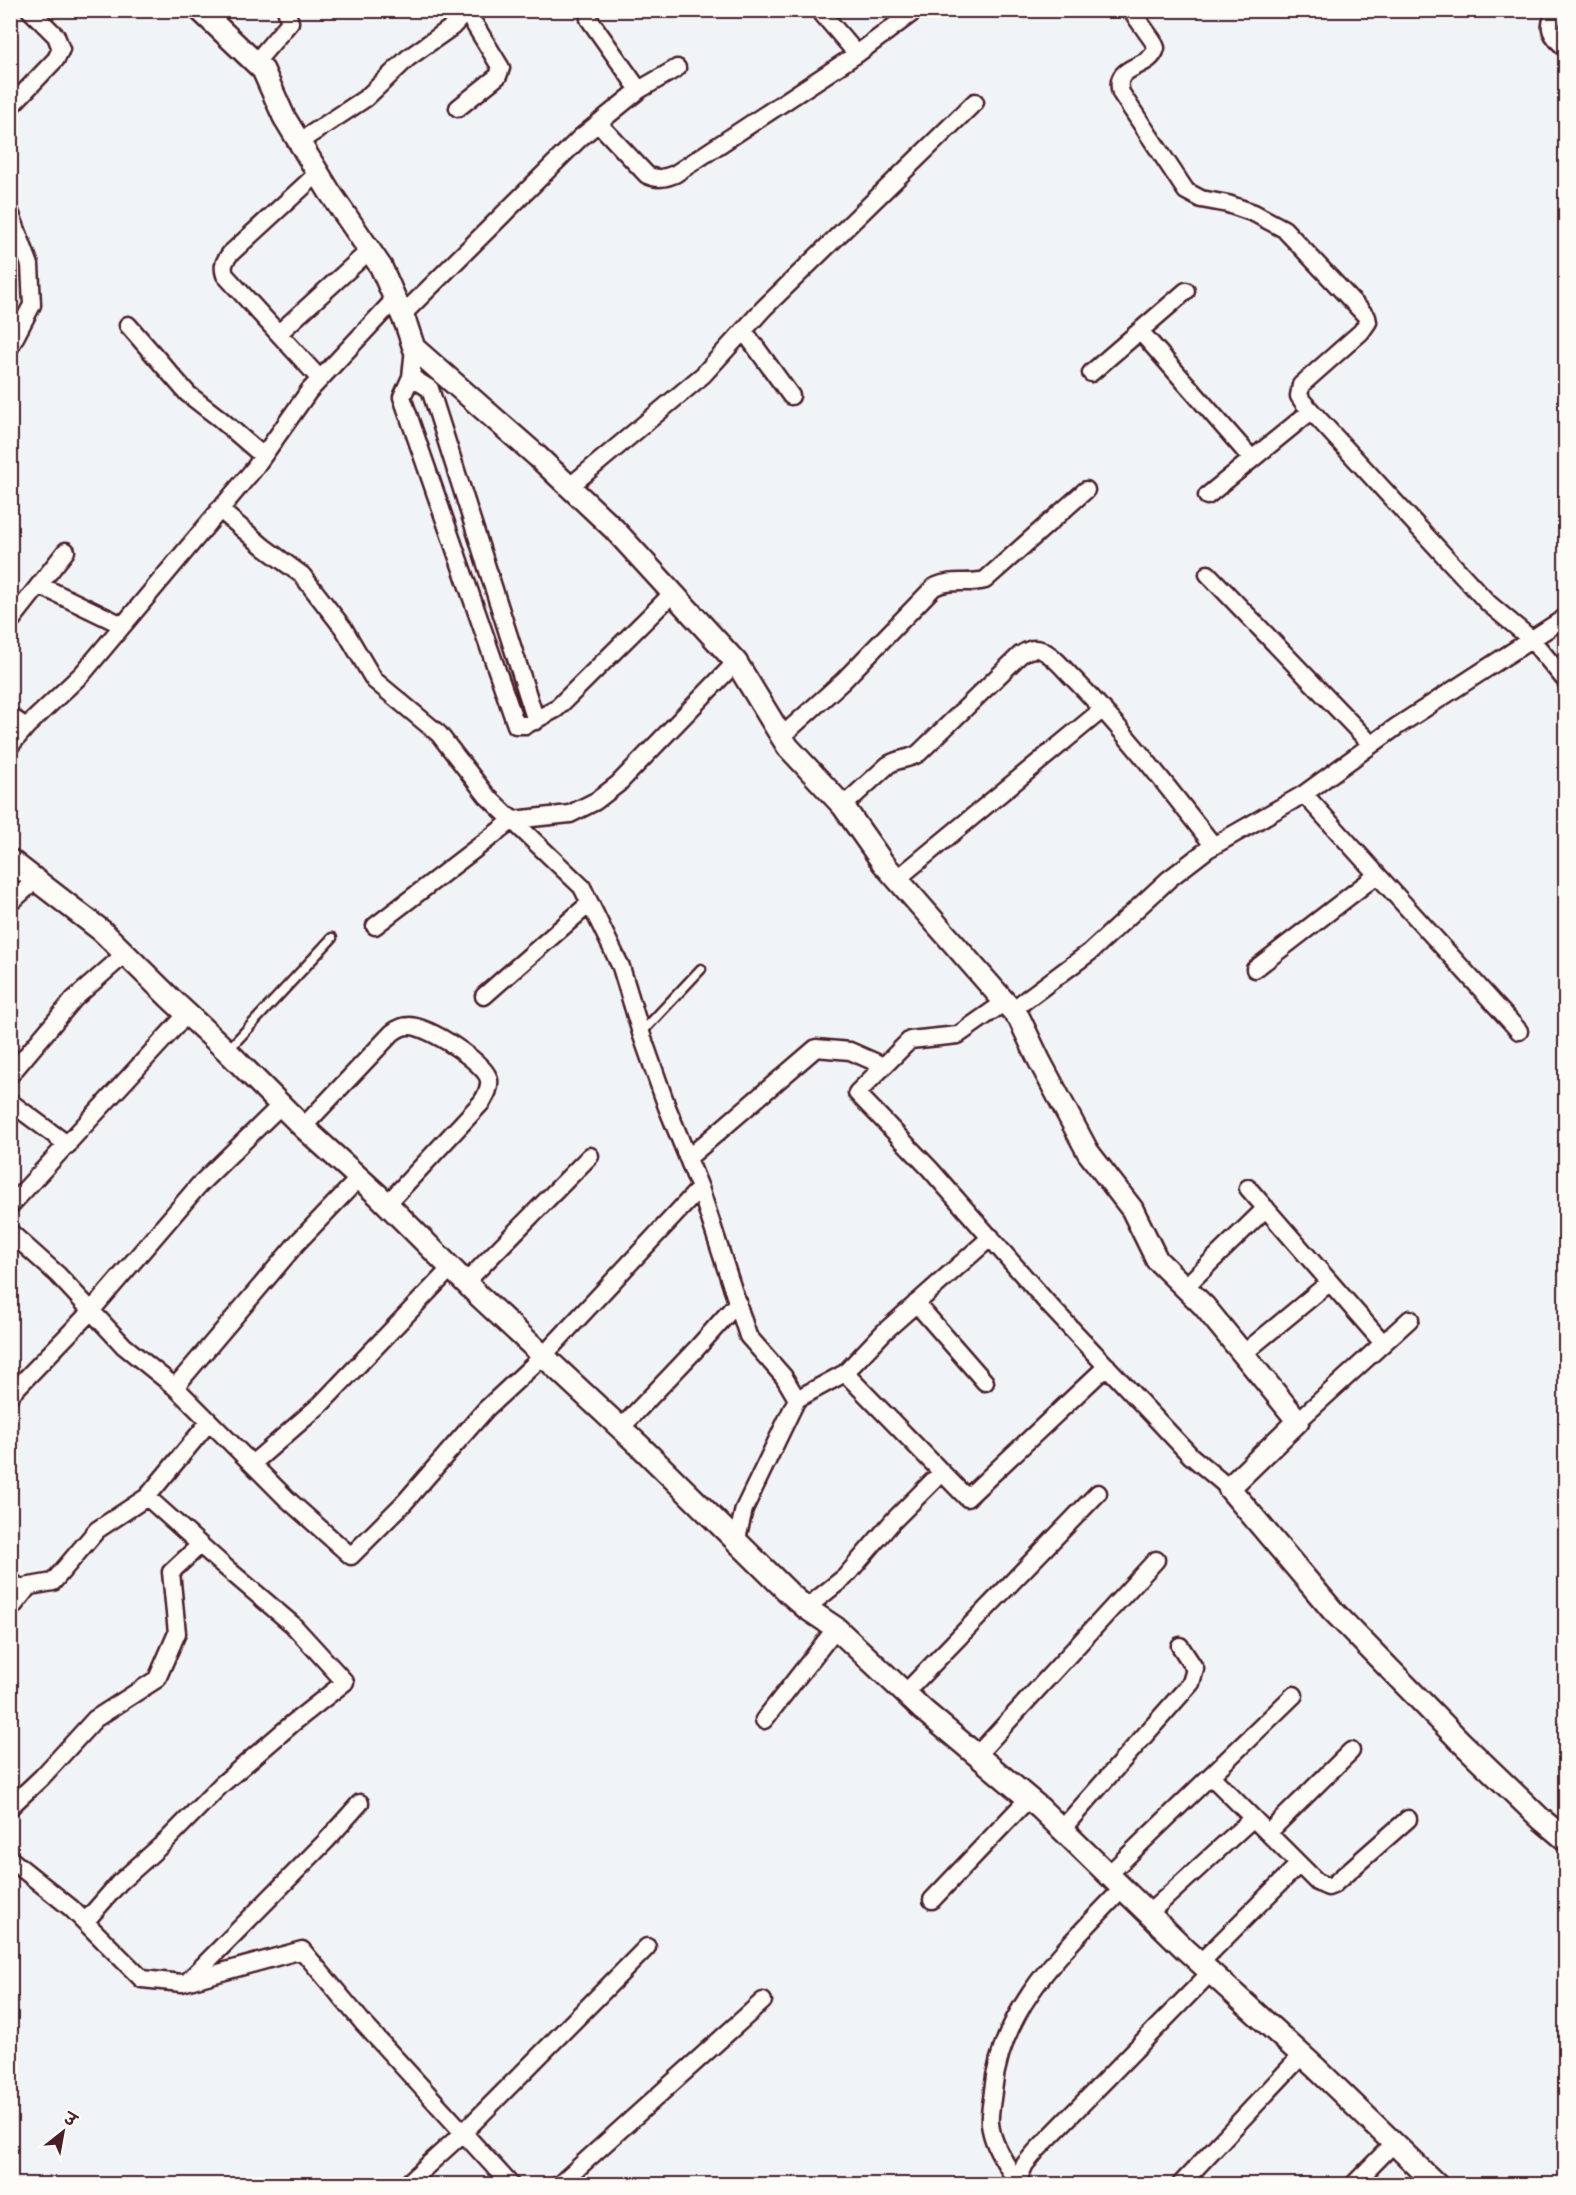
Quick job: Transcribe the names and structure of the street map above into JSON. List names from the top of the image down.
{
  "north": "top right"
}
